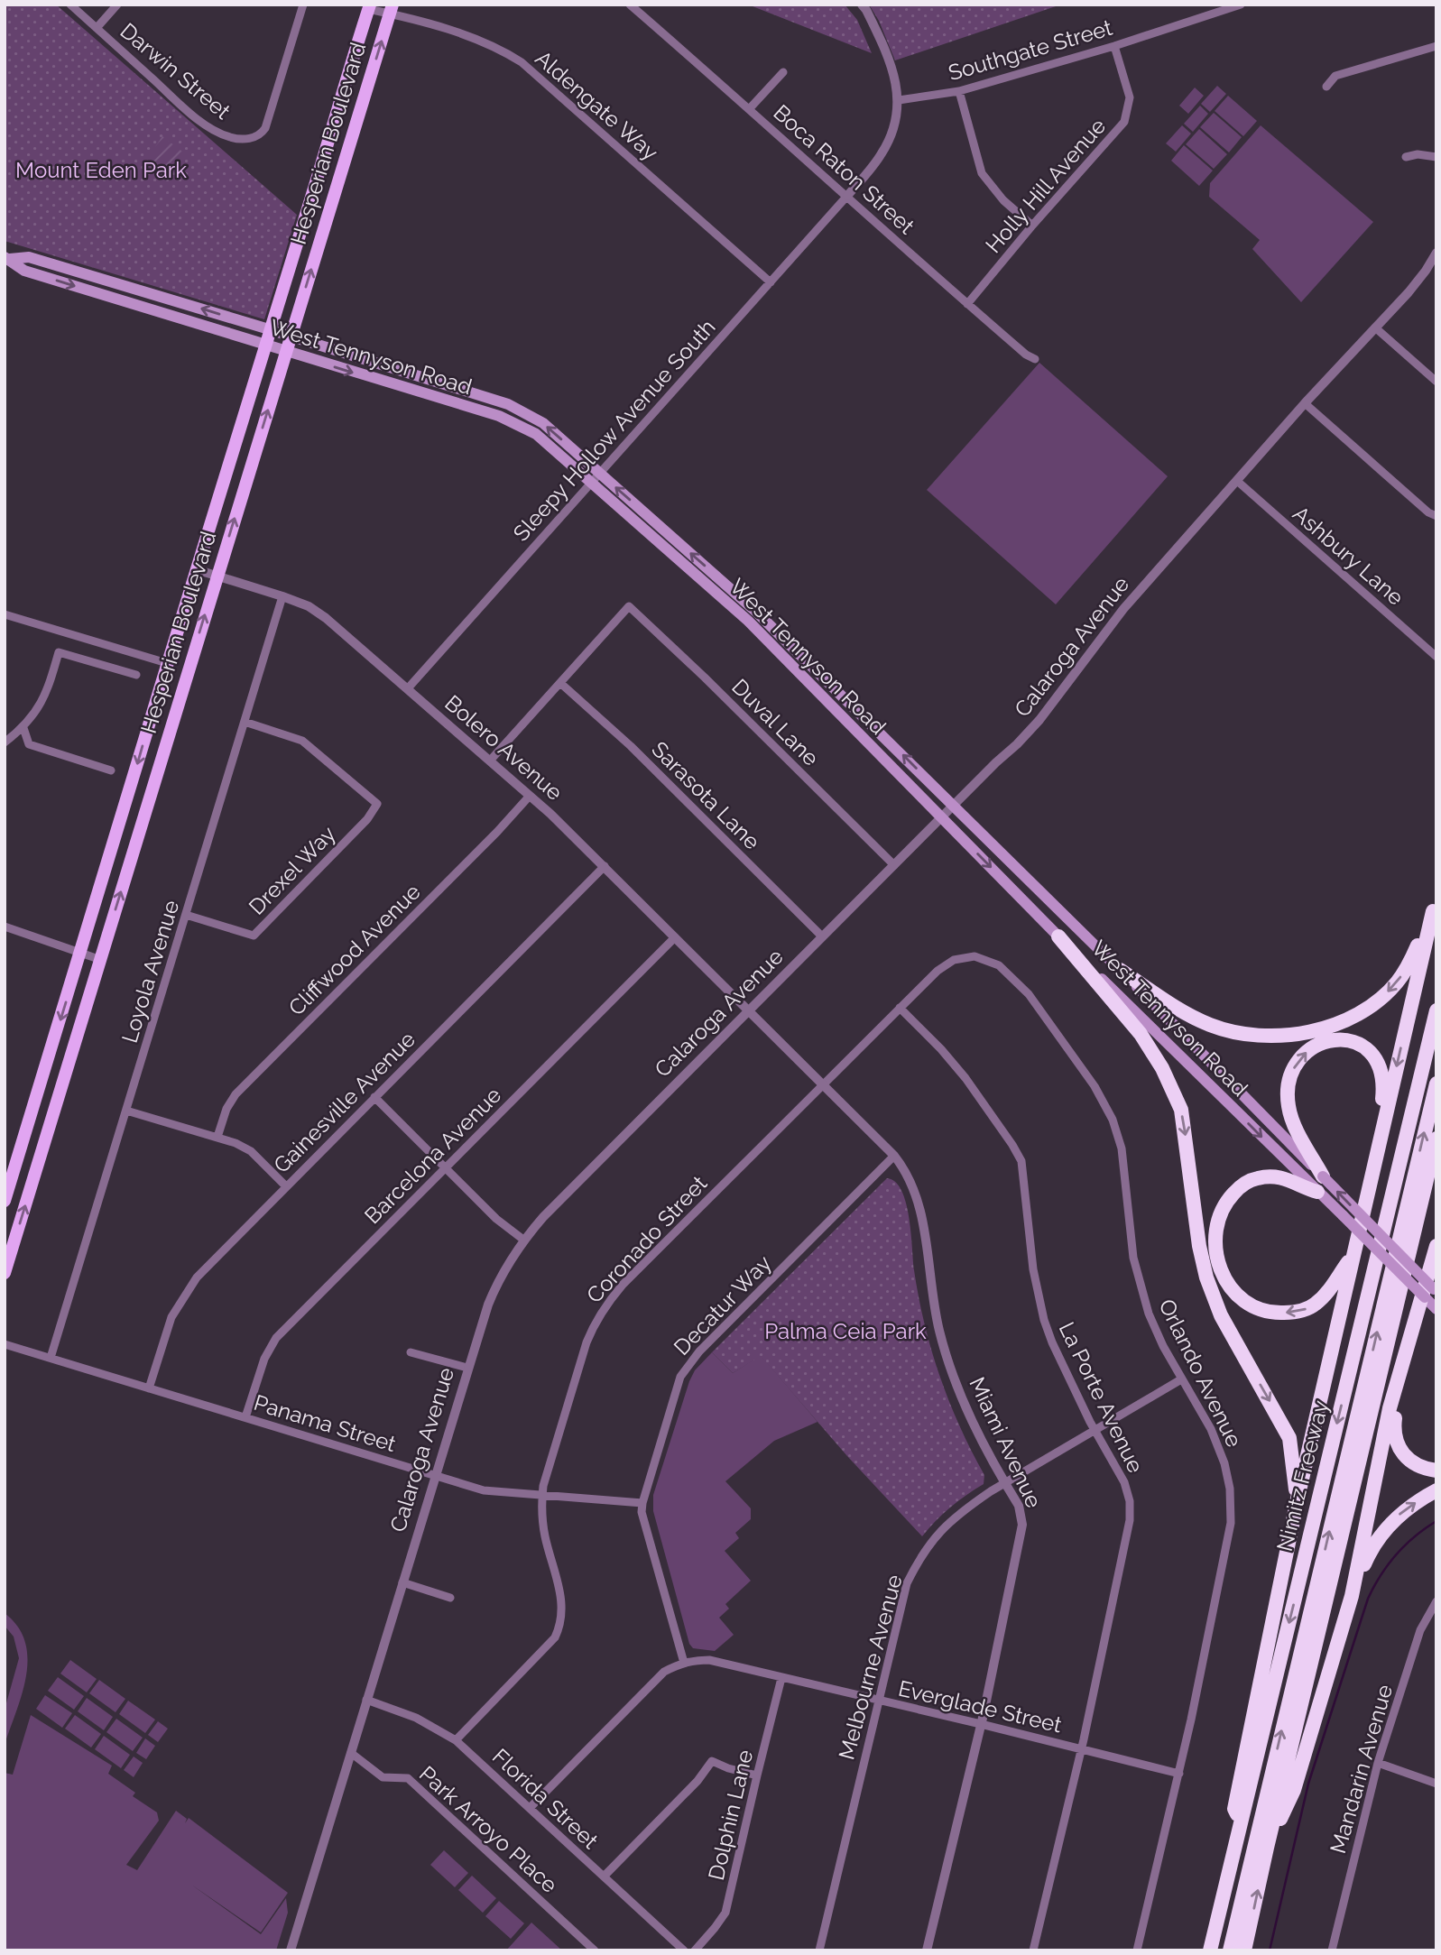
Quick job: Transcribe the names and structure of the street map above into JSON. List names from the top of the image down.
{
  "streets": {
    "highway": ["Nimitz Freeway"],
    "main road": ["Hesperian Boulevard", "West Tennyson Road"],
    "street": [
      "Southgate Street",
      "Darwin Street",
      "Aldengate Way",
      "Boca Raton Street",
      "Holly Hill Avenue",
      "Sleepy Hollow Avenue South",
      "Ashbury Lane",
      "Calaroga Avenue",
      "Duval Lane",
      "Bolero Avenue",
      "Sarasota Lane",
      "Drexel Way",
      "Cliffwood Avenue",
      "Loyola Avenue",
      "Gainesville Avenue",
      "Barcelona Avenue",
      "Coronado Street",
      "Decatur Way",
      "Orlando Avenue",
      "La Porte Avenue",
      "Panama Street",
      "Miami Avenue",
      "Melbourne Avenue",
      "Everglade Street",
      "Mandarin Avenue",
      "Florida Street",
      "Dolphin Lane",
      "Park Arroyo Place"
    ]
  },
  "crossings": [
    ["Southgate Street", "Holly Hill Avenue"],
    ["Aldengate Way", "Hesperian Boulevard"],
    ["Aldengate Way", "Sleepy Hollow Avenue South"],
    ["Hesperian Boulevard", "West Tennyson Road"],
    ["Hesperian Boulevard", "Bolero Avenue"],
    ["Boca Raton Street", "Holly Hill Avenue"],
    ["Boca Raton Street", "Sleepy Hollow Avenue South"],
    ["West Tennyson Road", "Sleepy Hollow Avenue South"],
    ["West Tennyson Road", "Calaroga Avenue"],
    ["Sleepy Hollow Avenue South", "Bolero Avenue"],
    ["Ashbury Lane", "Calaroga Avenue"],
    ["Calaroga Avenue", "Duval Lane"],
    ["Calaroga Avenue", "Bolero Avenue"],
    ["Calaroga Avenue", "Sarasota Lane"],
    ["Calaroga Avenue", "Panama Street"],
    ["Calaroga Avenue", "Miami Avenue"],
    ["Calaroga Avenue", "Florida Street"],
    ["Calaroga Avenue", "Park Arroyo Place"],
    ["Duval Lane", "Sarasota Lane"],
    ["Bolero Avenue", "Cliffwood Avenue"],
    ["Bolero Avenue", "Loyola Avenue"],
    ["Bolero Avenue", "Gainesville Avenue"],
    ["Bolero Avenue", "Barcelona Avenue"],
    ["Bolero Avenue", "Miami Avenue"],
    ["Drexel Way", "Loyola Avenue"],
    ["Loyola Avenue", "Panama Street"],
    ["Gainesville Avenue", "Panama Street"],
    ["Barcelona Avenue", "Panama Street"],
    ["Coronado Street", "Orlando Avenue"],
    ["Coronado Street", "La Porte Avenue"],
    ["Coronado Street", "Panama Street"],
    ["Coronado Street", "Miami Avenue"],
    ["Coronado Street", "Florida Street"],
    ["Decatur Way", "Panama Street"],
    ["Decatur Way", "Miami Avenue"],
    ["Decatur Way", "Everglade Street"],
    ["Orlando Avenue", "Melbourne Avenue"],
    ["Orlando Avenue", "Everglade Street"],
    ["La Porte Avenue", "Melbourne Avenue"],
    ["La Porte Avenue", "Everglade Street"],
    ["Miami Avenue", "Melbourne Avenue"],
    ["Miami Avenue", "Everglade Street"],
    ["Melbourne Avenue", "Everglade Street"],
    ["Everglade Street", "Florida Street"],
    ["Everglade Street", "Dolphin Lane"]
  ],
  "parks": ["Mount Eden Park", "Palma Ceia Park"]
}
